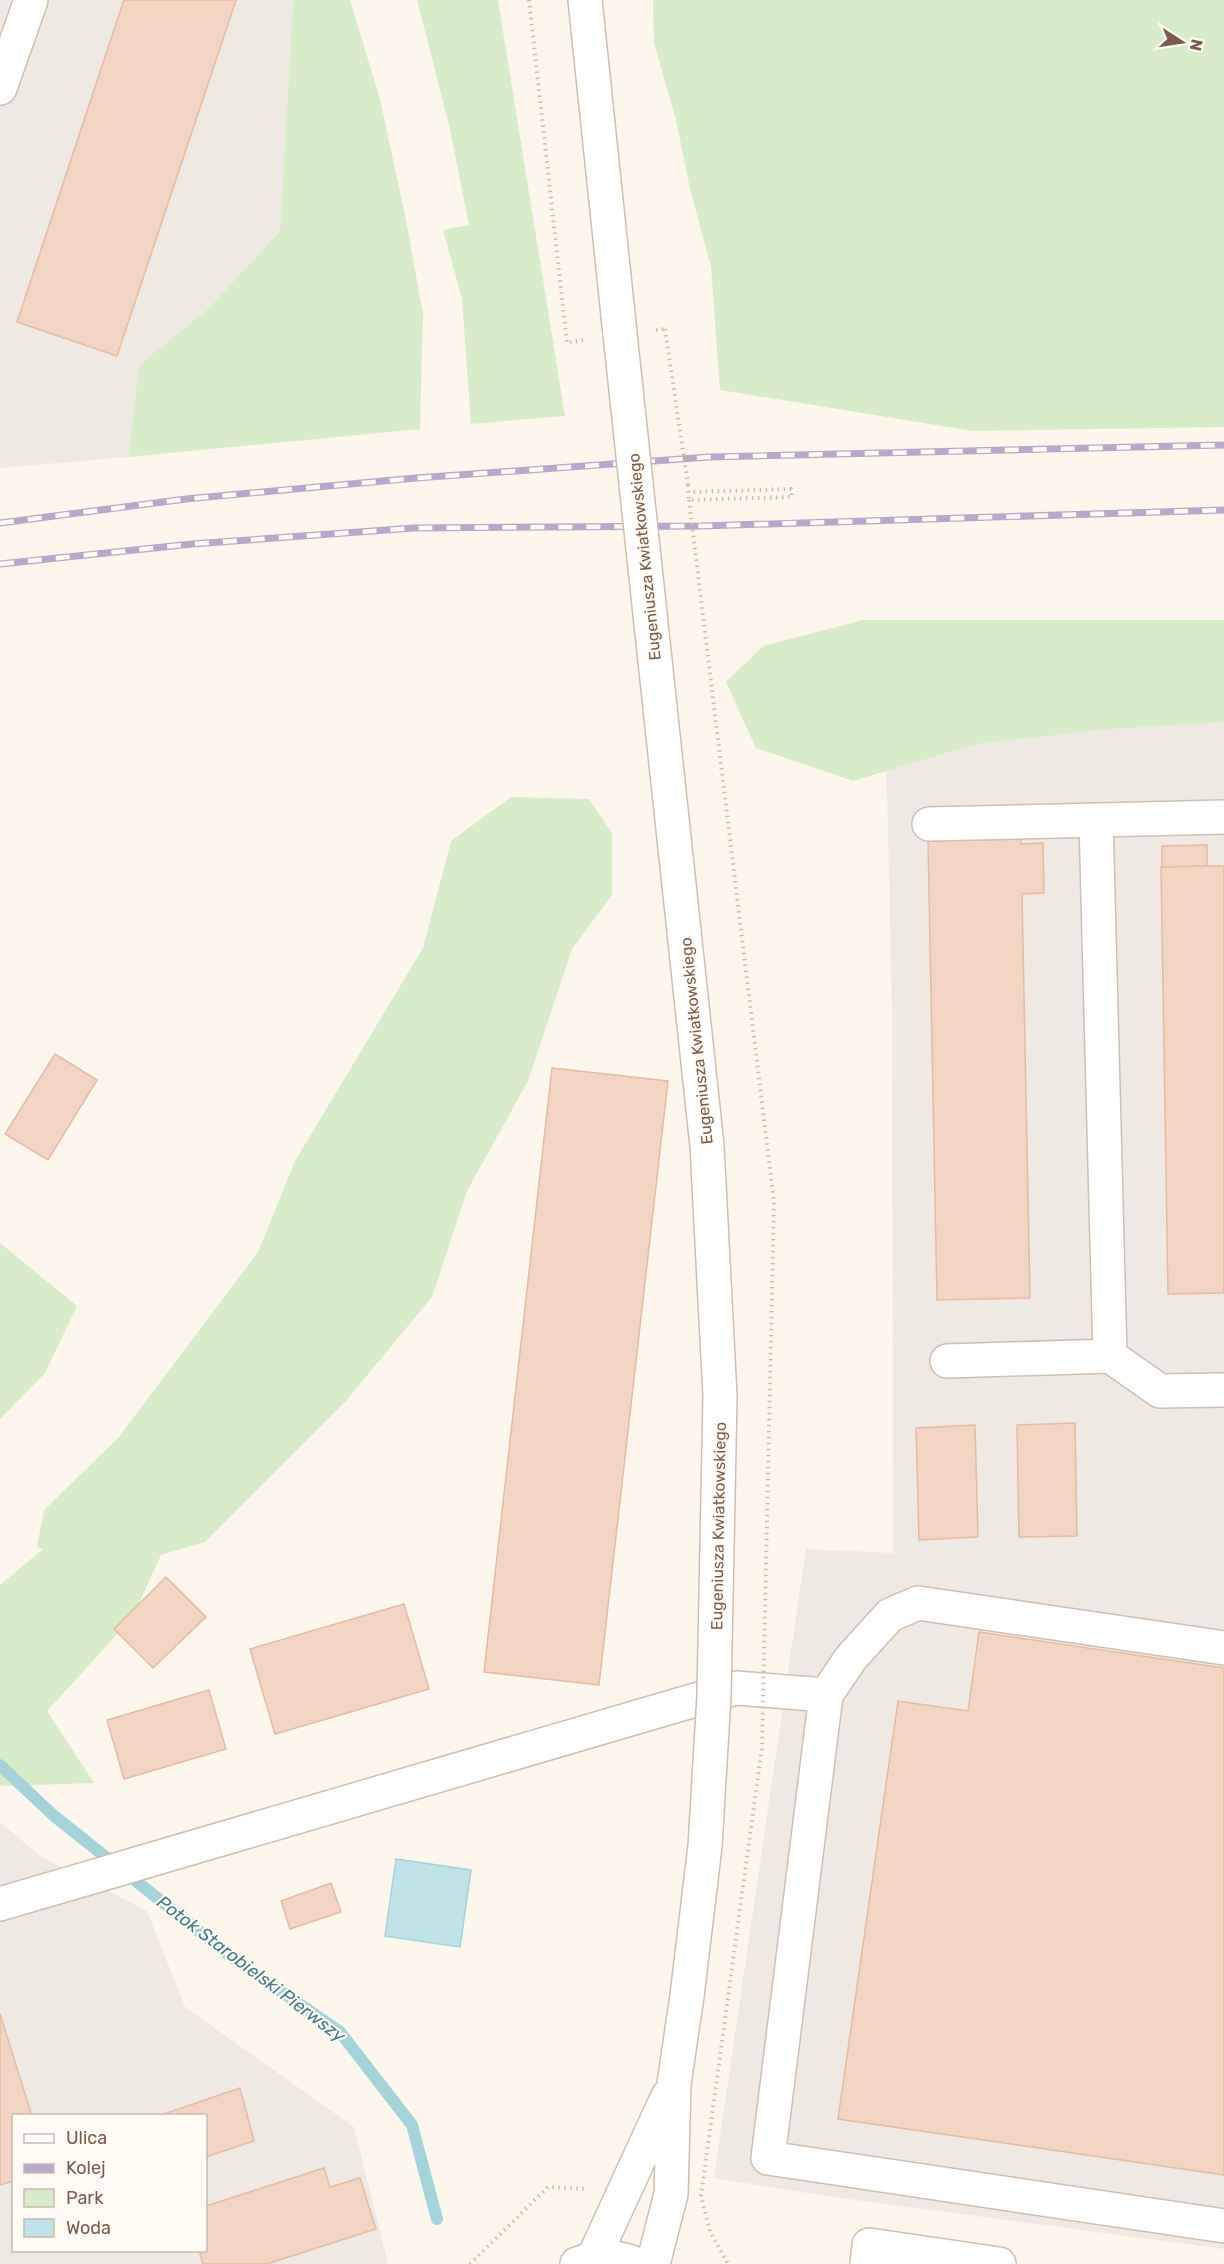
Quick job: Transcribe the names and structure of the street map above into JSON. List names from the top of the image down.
{
  "streets": {
    "street": ["Eugeniusza Kwiatkowskiego"]
  },
  "water": ["Potok Starobielski Pierwszy"],
  "legend": [
    "Ulica",
    "Kolej",
    "Park",
    "Woda"
  ],
  "north": "right"
}
